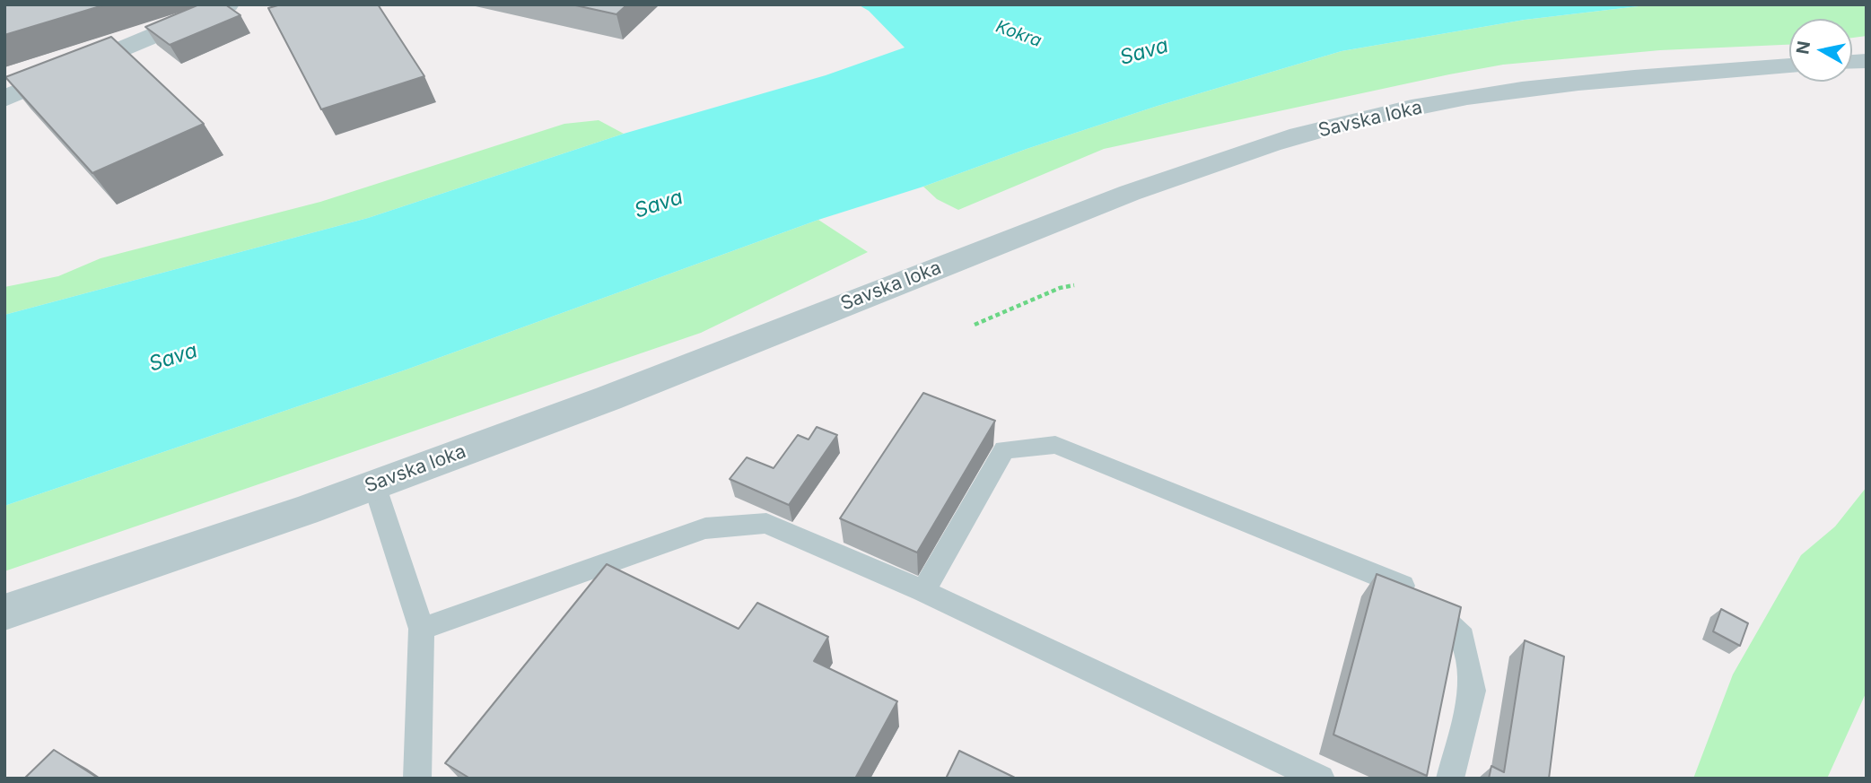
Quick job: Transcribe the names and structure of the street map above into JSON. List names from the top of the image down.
{
  "streets": {
    "street": ["Savska loka"]
  },
  "water": ["Kokra", "Sava"],
  "north": "left"
}
